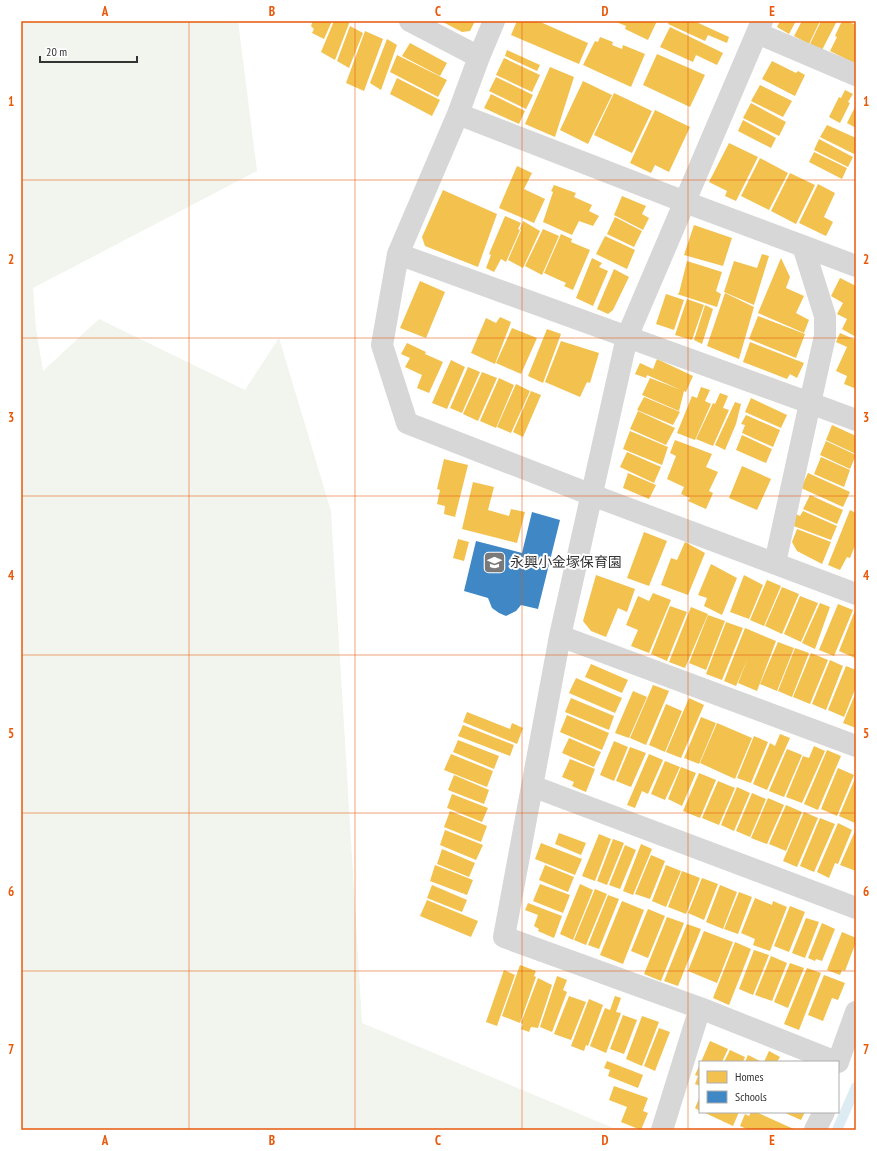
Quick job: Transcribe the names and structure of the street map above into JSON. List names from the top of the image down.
{
  "places": {
    "school or university": ["永興小金塚保育園"]
  },
  "legend": ["Homes", "Schools"],
  "scale_bar": "20 m",
  "grid": {
    "columns": [
      "A",
      "B",
      "C",
      "D",
      "E"
    ],
    "rows": [
      "1",
      "2",
      "3",
      "4",
      "5",
      "6",
      "7"
    ]
  }
}
